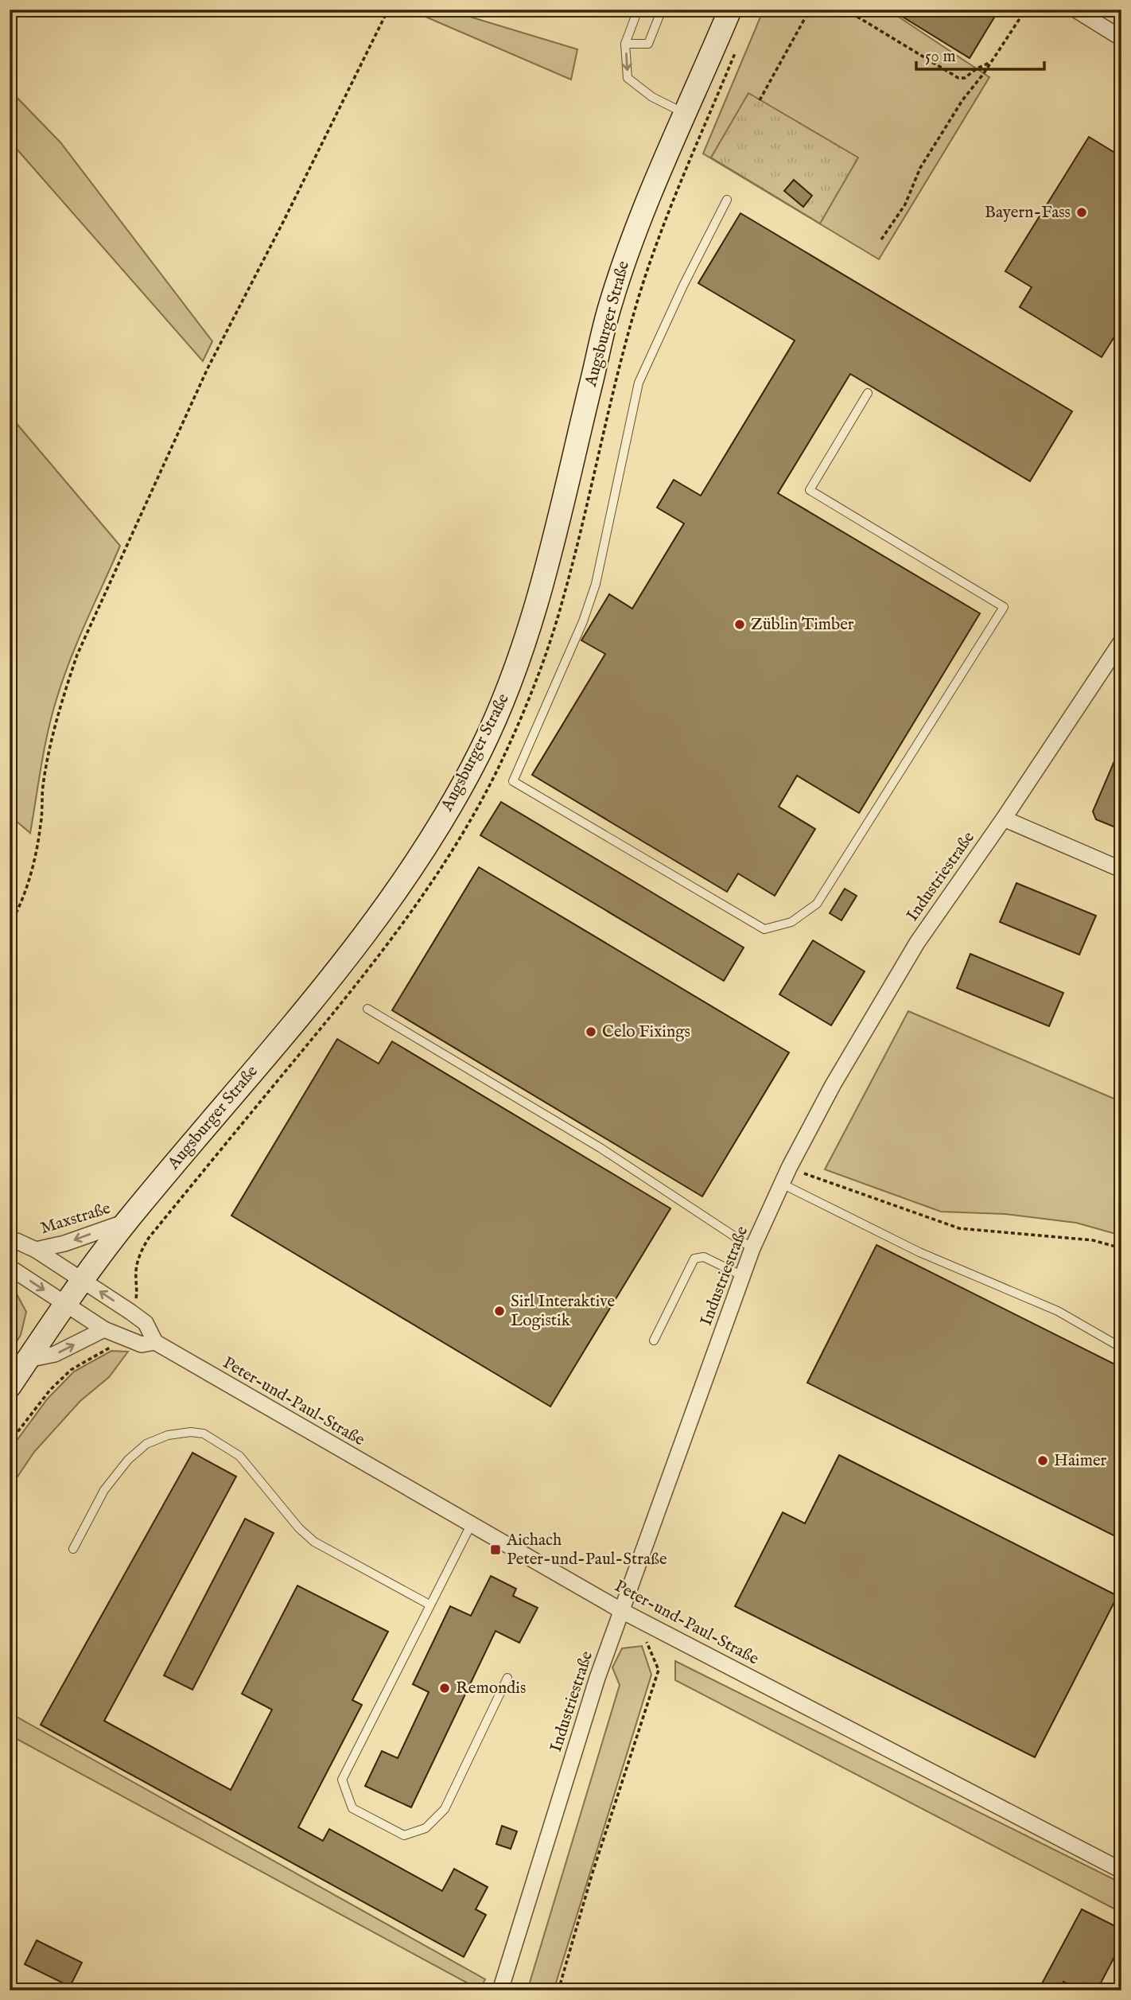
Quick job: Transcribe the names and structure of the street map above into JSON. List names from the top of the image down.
{
  "streets": {
    "main road": ["Augsburger Straße"],
    "street": ["Industriestraße", "Maxstraße", "Peter-und-Paul-Straße"]
  },
  "crossings": [
    ["Augsburger Straße", "Maxstraße"],
    ["Augsburger Straße", "Peter-und-Paul-Straße"],
    ["Industriestraße", "Peter-und-Paul-Straße"],
    ["Maxstraße", "Peter-und-Paul-Straße"]
  ],
  "places": {
    "other": [
      "Bayern-Fass",
      "Züblin Timber",
      "Celo Fixings",
      "Sirl Interaktive Logistik",
      "Haimer",
      "Remondis"
    ],
    "transit": ["Aichach Peter-und-Paul-Straße"]
  },
  "scale_bar": "50 m"
}
